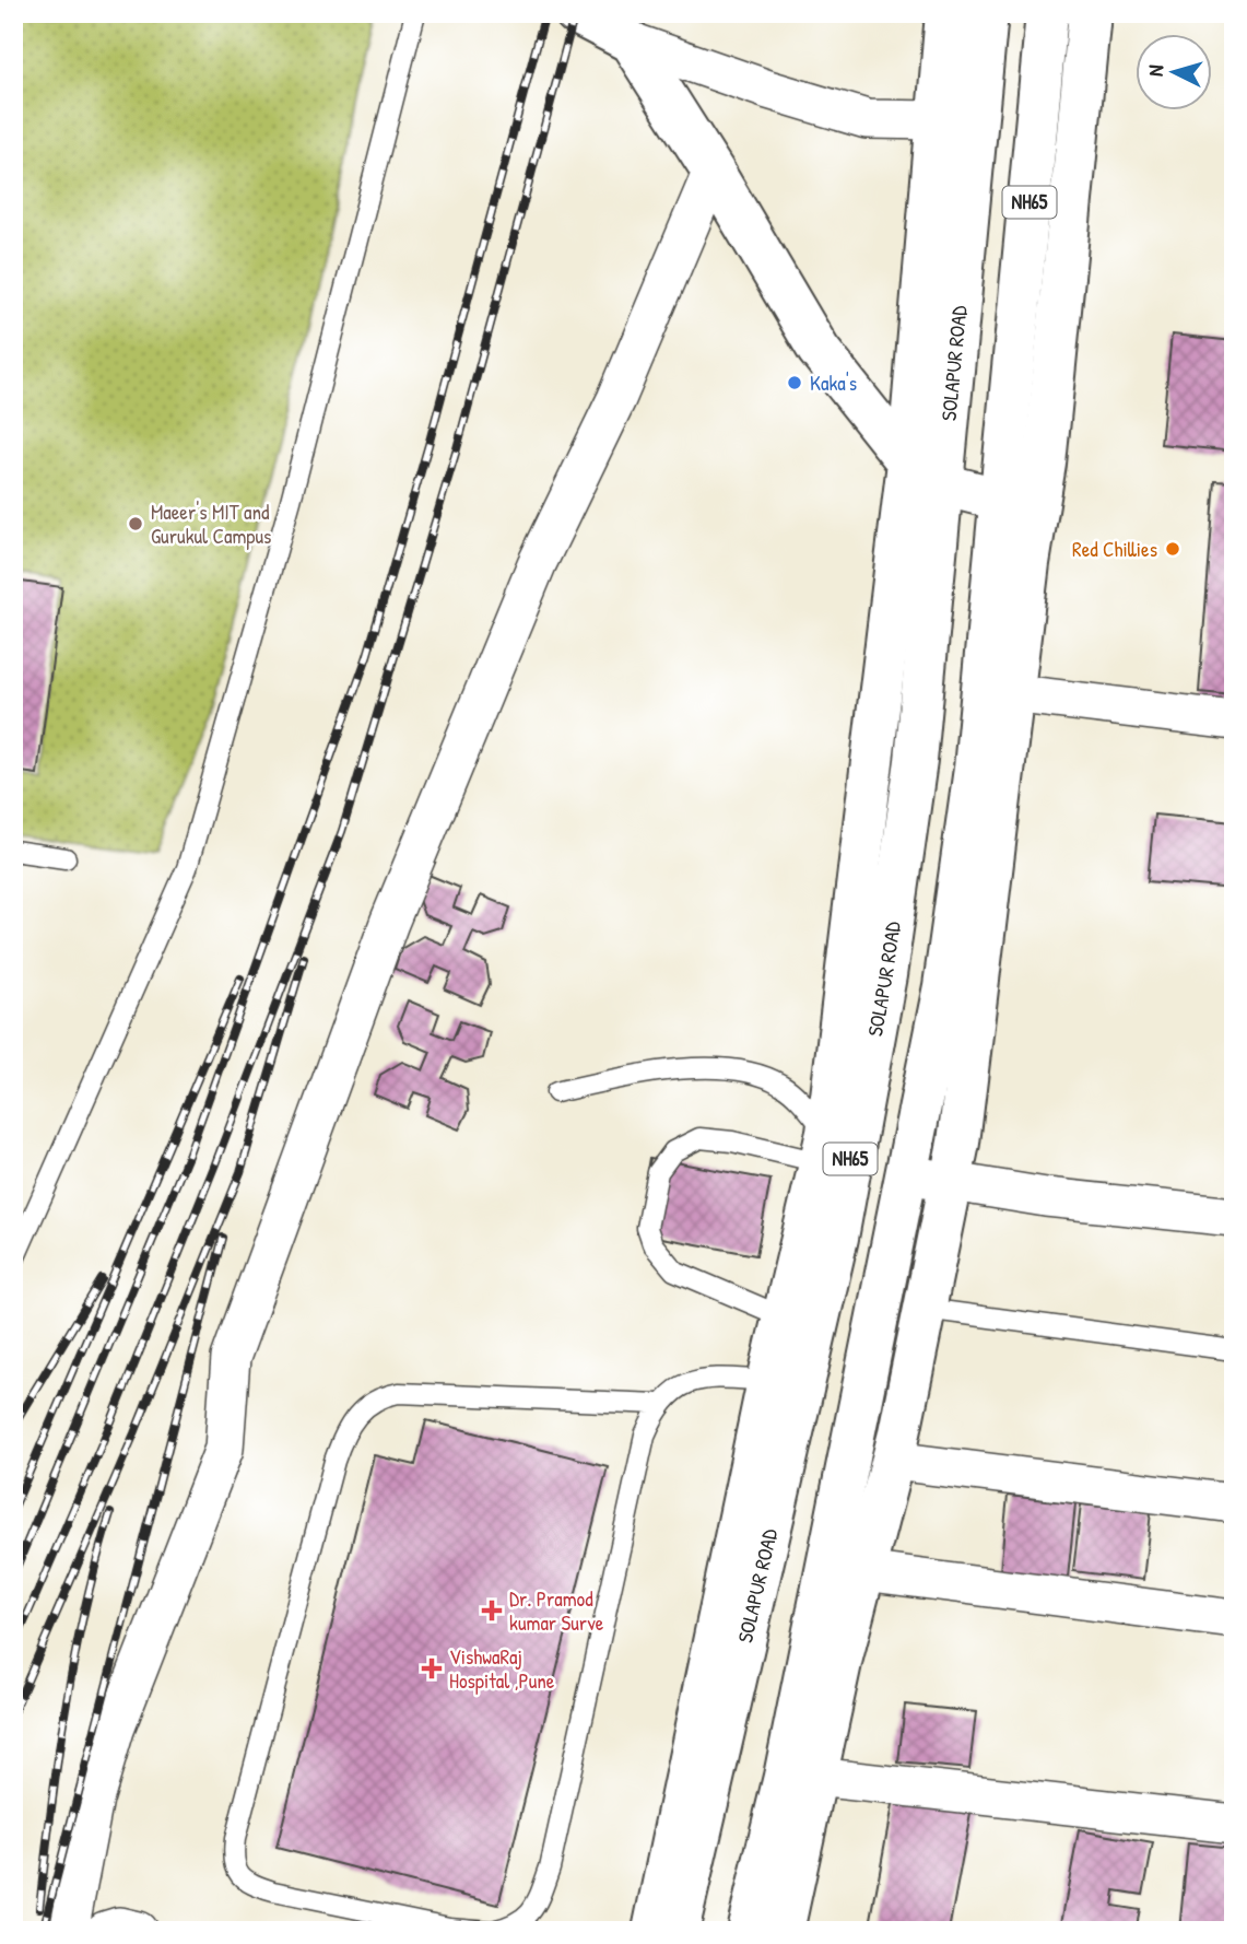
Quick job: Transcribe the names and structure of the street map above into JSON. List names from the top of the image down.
{
  "streets": {
    "main road": ["NH65", "SOLAPUR ROAD"]
  },
  "places": {
    "other": ["Kaka's", "Maeer's MIT and Gurukul Campus", "Red Chillies"],
    "health": ["Dr. Pramod kumar Surve", "VishwaRaj Hospital ,Pune"]
  },
  "north": "left"
}
